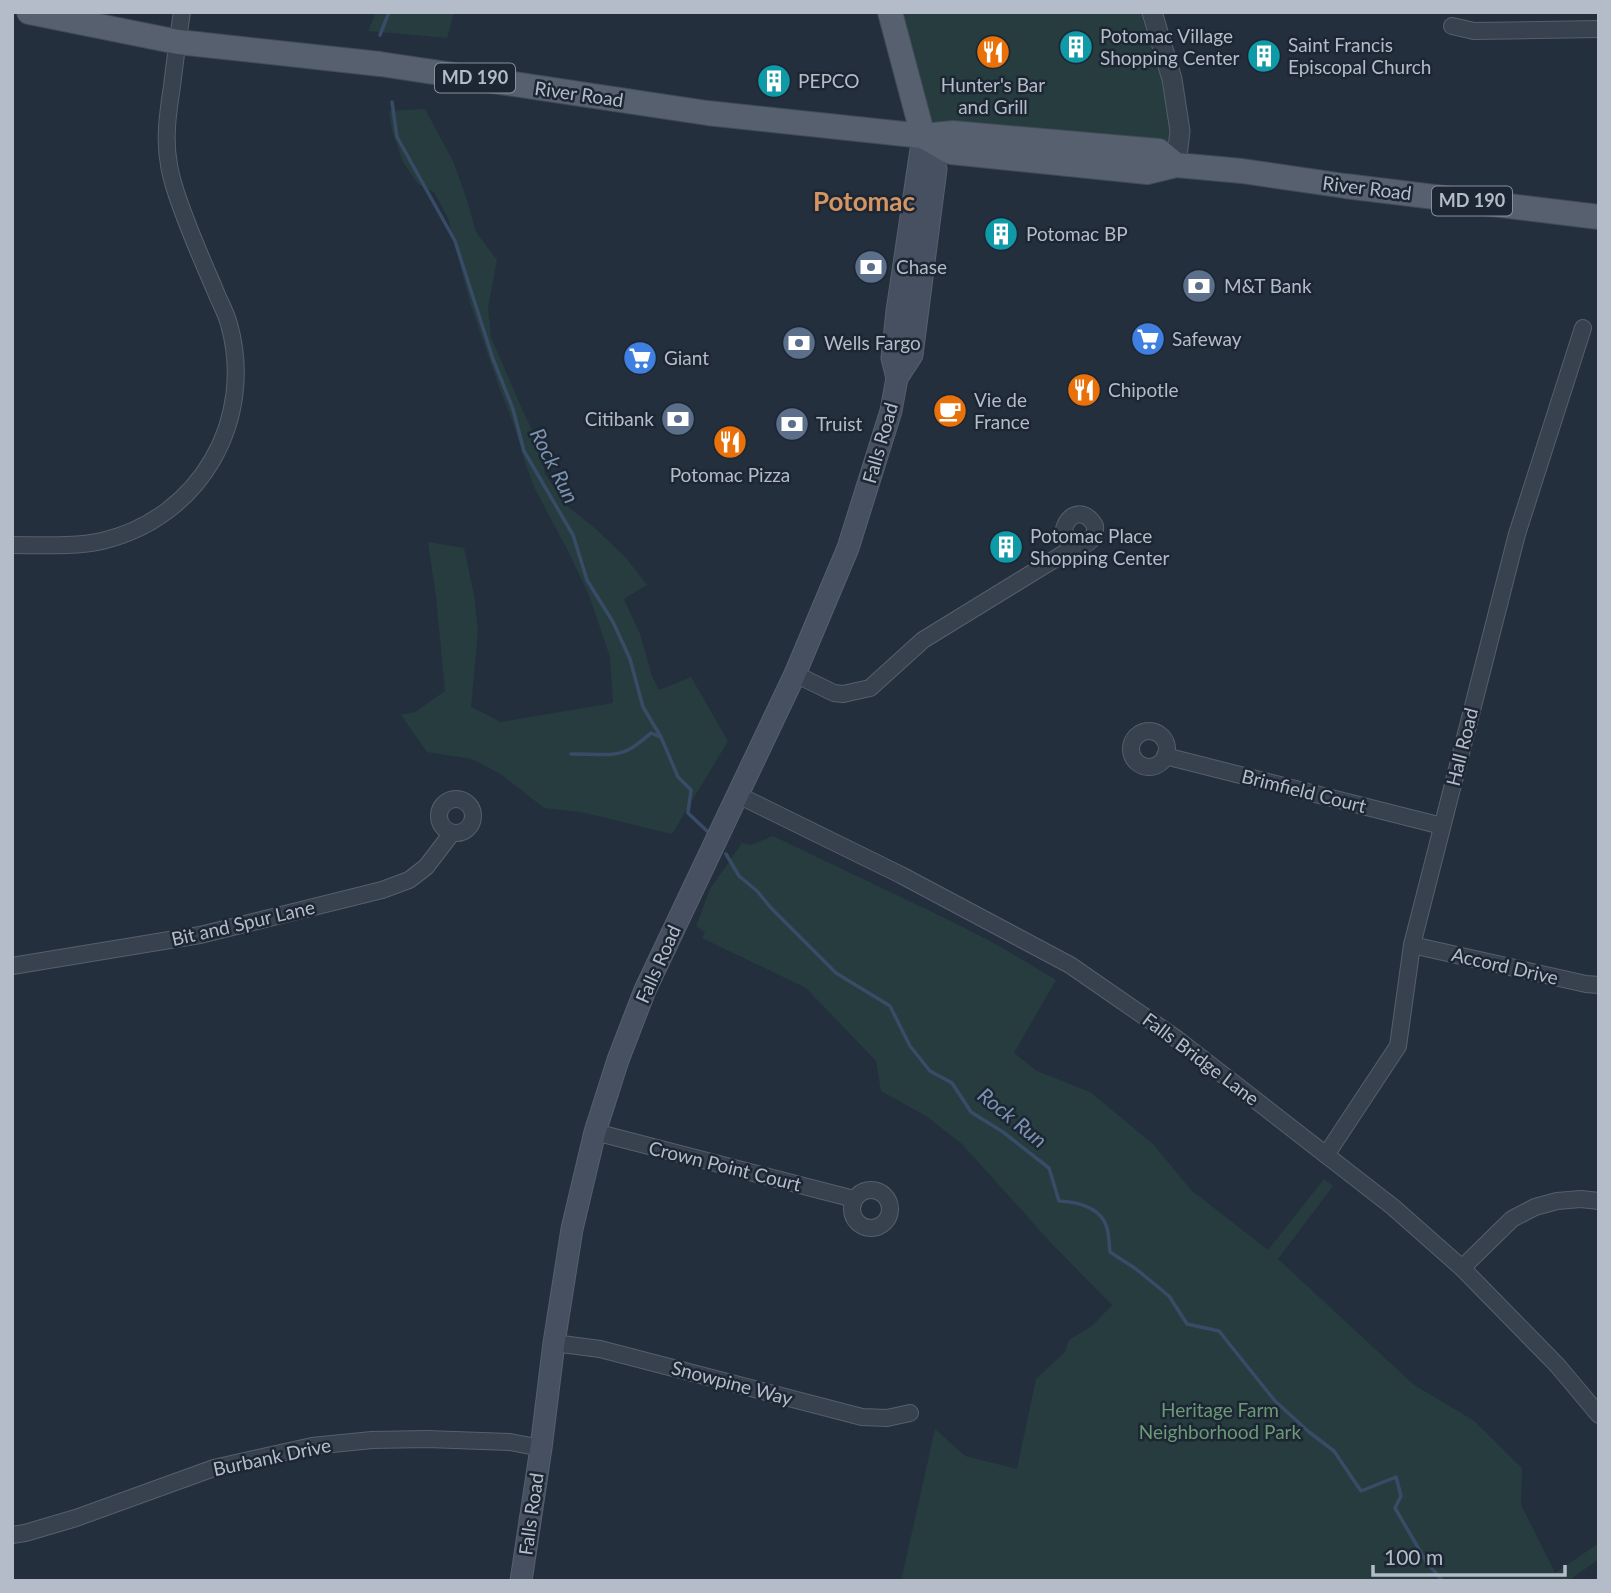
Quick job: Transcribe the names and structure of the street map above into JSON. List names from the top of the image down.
{
  "streets": {
    "main road": ["MD 190", "River Road", "Falls Road"],
    "street": [
      "Hall Road",
      "Brimfield Court",
      "Bit and Spur Lane",
      "Accord Drive",
      "Falls Bridge Lane",
      "Crown Point Court",
      "Snowpine Way",
      "Burbank Drive"
    ]
  },
  "crossings": [
    ["River Road", "Falls Road"],
    ["Falls Road", "Falls Bridge Lane"],
    ["Falls Road", "Crown Point Court"],
    ["Falls Road", "Snowpine Way"],
    ["Falls Road", "Burbank Drive"],
    ["Hall Road", "Brimfield Court"],
    ["Hall Road", "Accord Drive"],
    ["Hall Road", "Falls Bridge Lane"]
  ],
  "districts": ["Potomac"],
  "water": ["Rock Run"],
  "parks": ["Heritage Farm Neighborhood Park"],
  "places": {
    "building": [
      "Potomac Village Shopping Center",
      "Saint Francis Episcopal Church",
      "PEPCO",
      "Potomac BP",
      "Potomac Place Shopping Center"
    ],
    "restaurant": ["Hunter's Bar and Grill", "Chipotle", "Potomac Pizza"],
    "bank": [
      "Chase",
      "M&T Bank",
      "Wells Fargo",
      "Citibank",
      "Truist"
    ],
    "supermarket": ["Safeway", "Giant"],
    "cafe": ["Vie de France"]
  },
  "scale_bar": "100 m"
}
